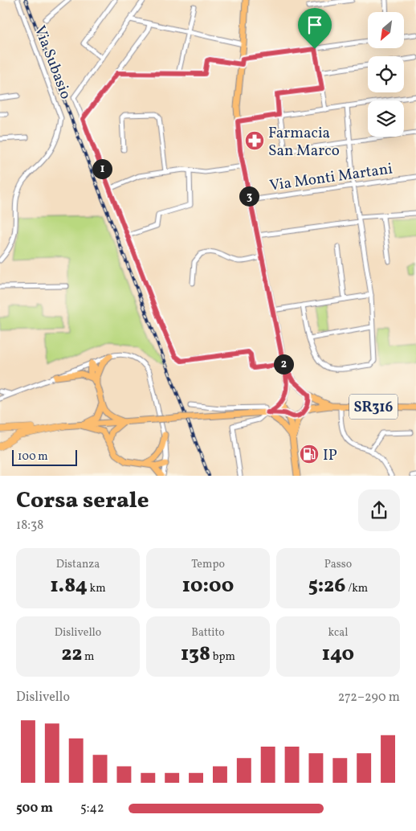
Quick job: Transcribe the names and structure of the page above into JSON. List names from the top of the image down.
{
  "streets": {
    "highway": ["SR316"],
    "street": ["Via Subasio", "Via Monti Martani"]
  },
  "places": {
    "pharmacy": ["Farmacia San Marco"],
    "fuel station": ["IP"]
  },
  "scale_bar": "100 m",
  "north": "bottom left",
  "page": {
    "pins": ["1", "3", "2"],
    "scale": "100 m",
    "heading": ["Corsa serale", "18:38"],
    "stats": [
      ["Distanza", "1.84 km"],
      ["Tempo", "10:00"],
      ["Passo", "5:26 /km"],
      ["Dislivello", "22 m"],
      ["Battito", "138 bpm"],
      ["kcal", "140"]
    ],
    "chart": ["Dislivello", "272–290 m"],
    "list": [
      {
        "name": "500 m",
        "note": "5:42"
      }
    ]
  }
}
